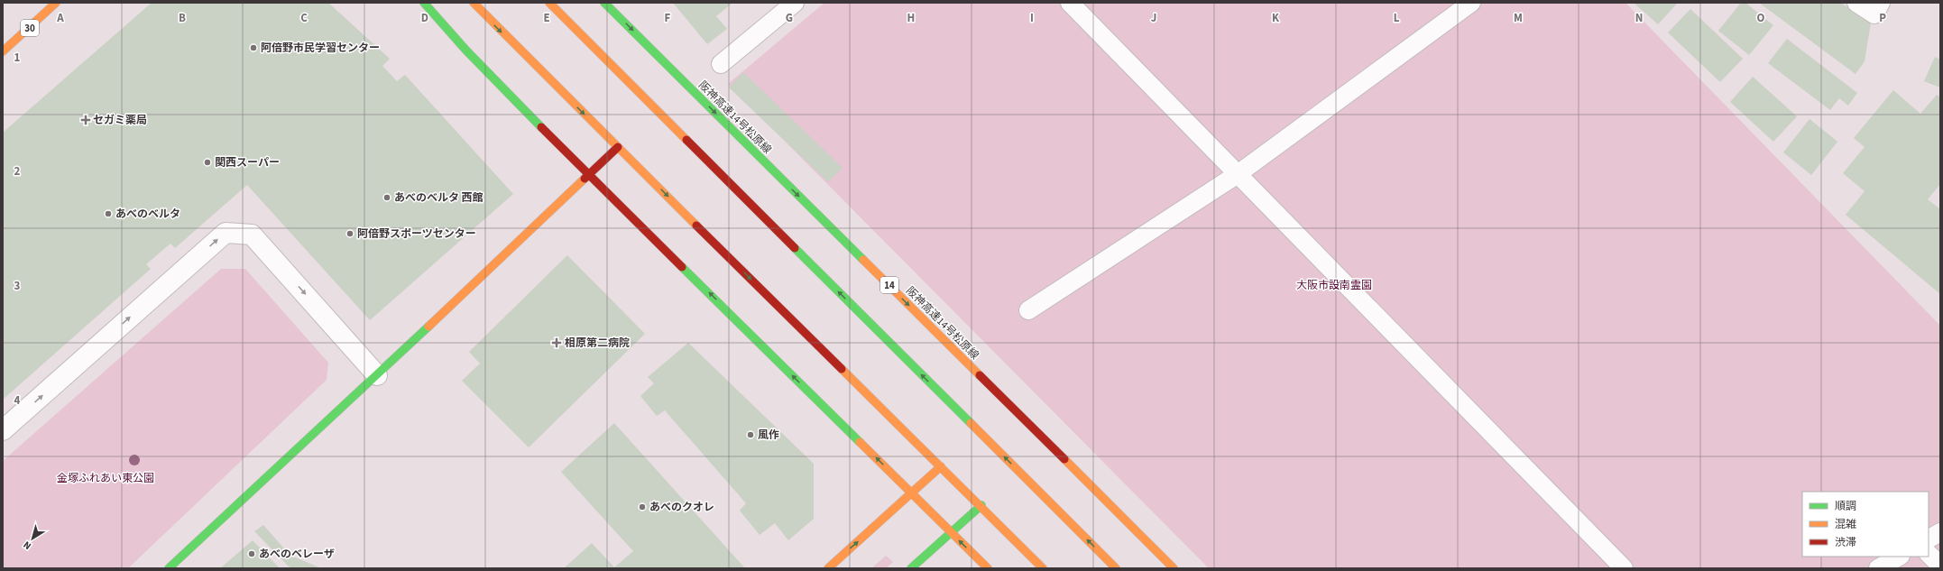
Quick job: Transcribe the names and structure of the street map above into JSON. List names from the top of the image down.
{
  "streets": {
    "main road": ["30", "阪神高速14号松原線", "14"]
  },
  "parks": ["大阪市設南霊園", "金塚ふれあい東公園"],
  "places": {
    "other": [
      "阿倍野市民学習センター",
      "関西スーパー",
      "あべのベルタ 西館",
      "あべのベルタ",
      "阿倍野スポーツセンター",
      "風作",
      "あべのクオレ",
      "あべのベレーザ"
    ],
    "health": ["セガミ薬局", "相原第二病院"]
  },
  "legend": ["順調", "混雑", "渋滞"],
  "north": "bottom left",
  "grid": {
    "columns": [
      "A",
      "B",
      "C",
      "D",
      "E",
      "F",
      "G",
      "H",
      "I",
      "J",
      "K",
      "L",
      "M",
      "N",
      "O",
      "P"
    ],
    "rows": [
      "1",
      "2",
      "3",
      "4"
    ]
  }
}
